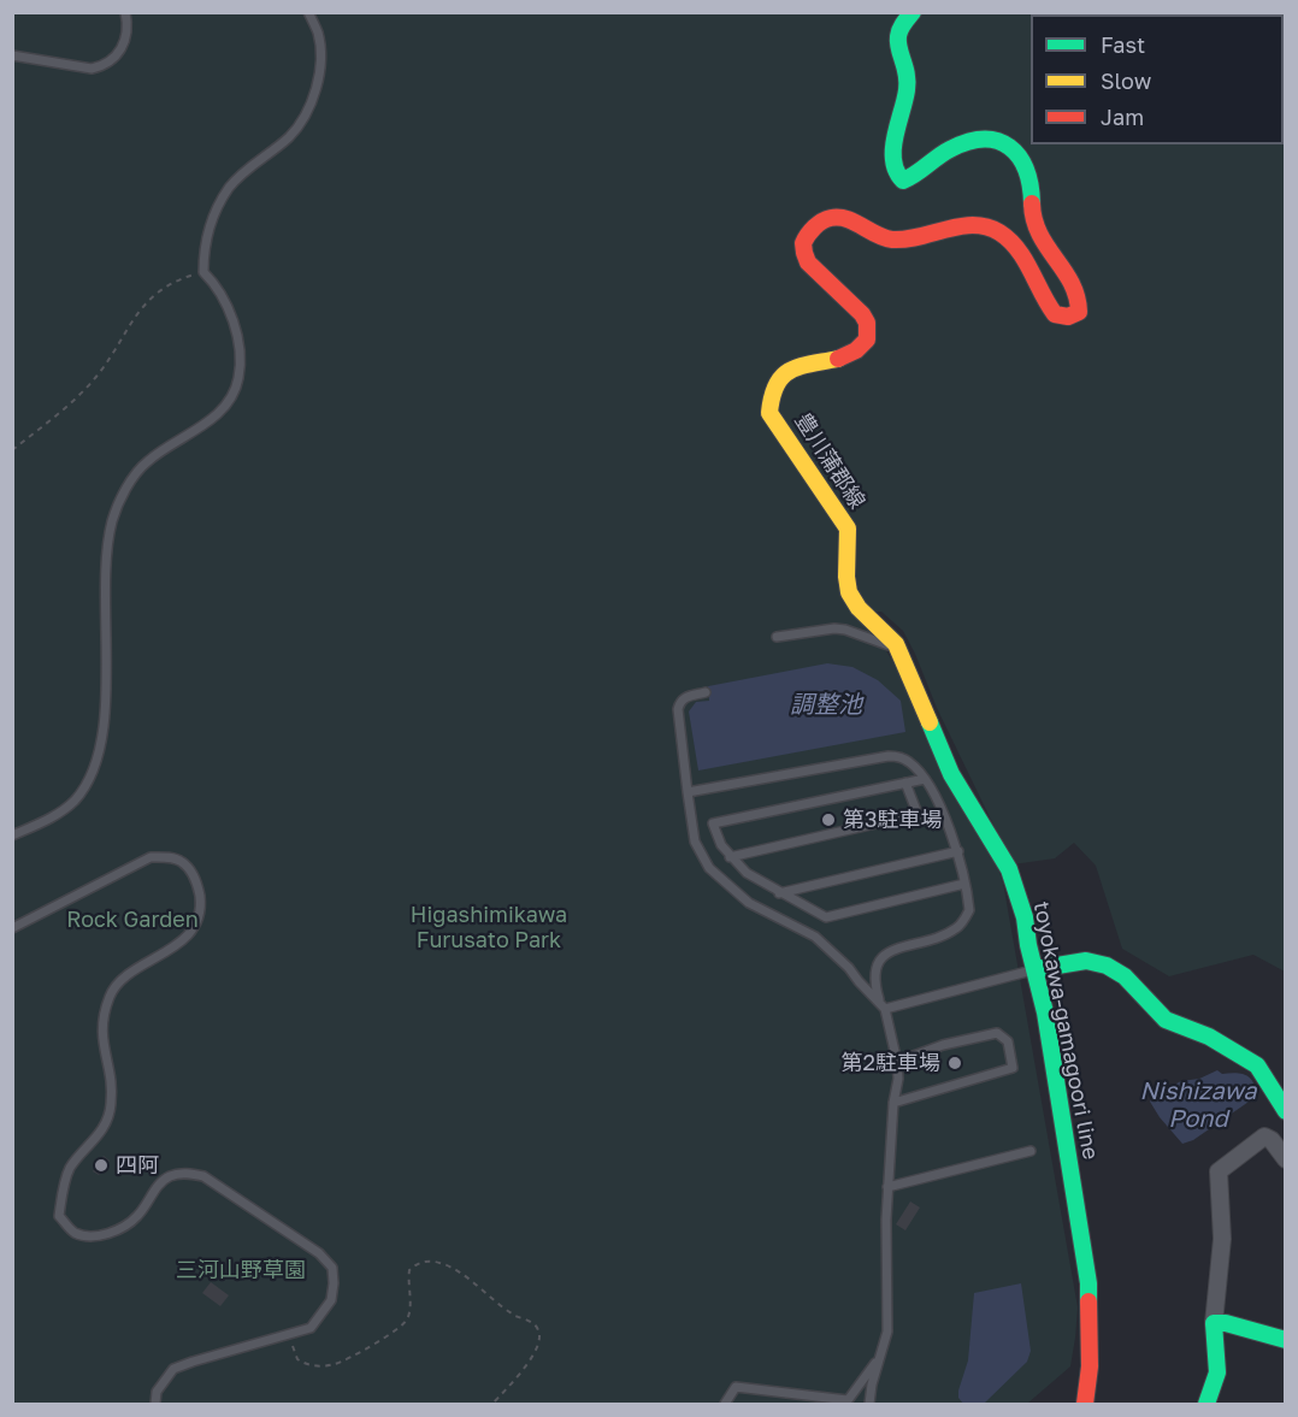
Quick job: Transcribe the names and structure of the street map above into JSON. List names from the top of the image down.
{
  "streets": {
    "main road": ["toyokawa-gamagoori line"]
  },
  "water": ["調整池", "Nishizawa Pond"],
  "parks": ["Higashimikawa Furusato Park", "Rock Garden", "三河山野草園"],
  "places": ["第3駐車場", "第2駐車場", "四阿"],
  "legend": ["Fast", "Slow", "Jam"]
}
